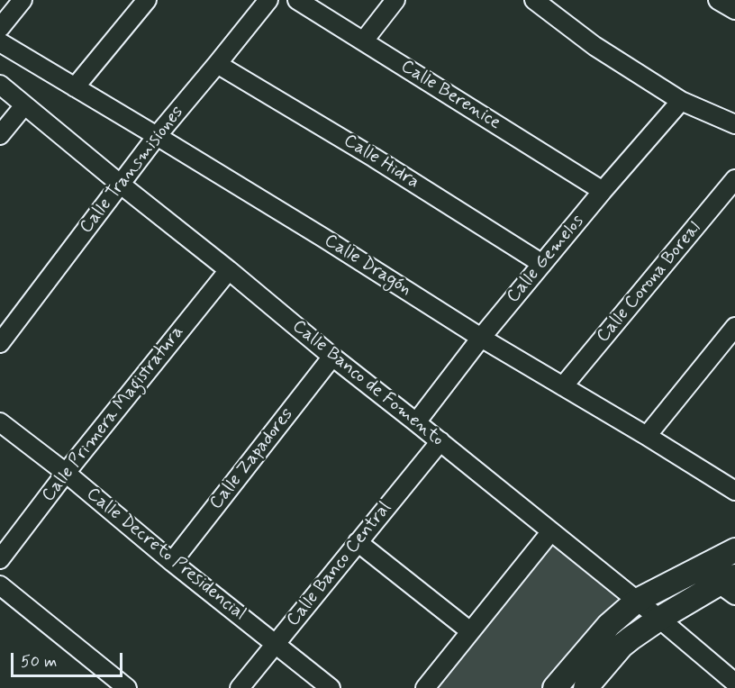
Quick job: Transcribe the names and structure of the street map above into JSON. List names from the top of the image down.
{
  "streets": {
    "street": [
      "Calle Berenice",
      "Calle Hidra",
      "Calle Transmisiones",
      "Calle Gemelos",
      "Calle Dragón",
      "Calle Corona Boreal",
      "Calle Banco de Fomento",
      "Calle Primera Magistratura",
      "Calle Zapadores",
      "Calle Decreto Presidencial",
      "Calle Banco Central"
    ]
  },
  "crossings": [
    ["Calle Berenice", "Calle Gemelos"],
    ["Calle Hidra", "Calle Transmisiones"],
    ["Calle Hidra", "Calle Gemelos"],
    ["Calle Transmisiones", "Calle Dragón"],
    ["Calle Transmisiones", "Calle Banco de Fomento"],
    ["Calle Gemelos", "Calle Dragón"],
    ["Calle Gemelos", "Calle Banco de Fomento"],
    ["Calle Dragón", "Calle Corona Boreal"],
    ["Calle Banco de Fomento", "Calle Primera Magistratura"],
    ["Calle Banco de Fomento", "Calle Zapadores"],
    ["Calle Banco de Fomento", "Calle Banco Central"],
    ["Calle Primera Magistratura", "Calle Decreto Presidencial"],
    ["Calle Zapadores", "Calle Decreto Presidencial"],
    ["Calle Decreto Presidencial", "Calle Banco Central"]
  ],
  "scale_bar": "50 m"
}
